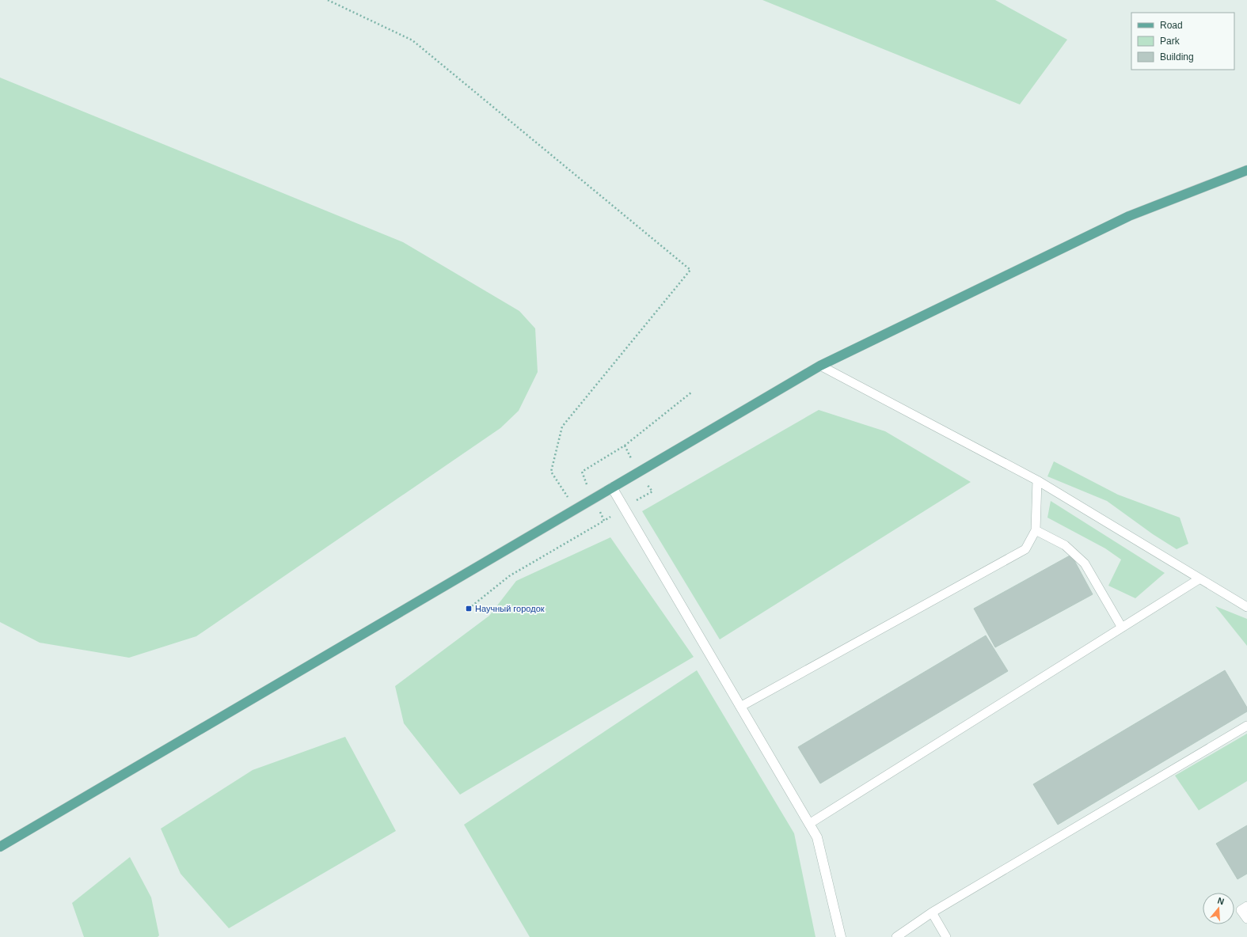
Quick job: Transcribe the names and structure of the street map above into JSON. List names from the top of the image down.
{
  "places": {
    "transit": ["Научный городок"]
  },
  "legend": ["Road", "Park", "Building"],
  "north": "top"
}
